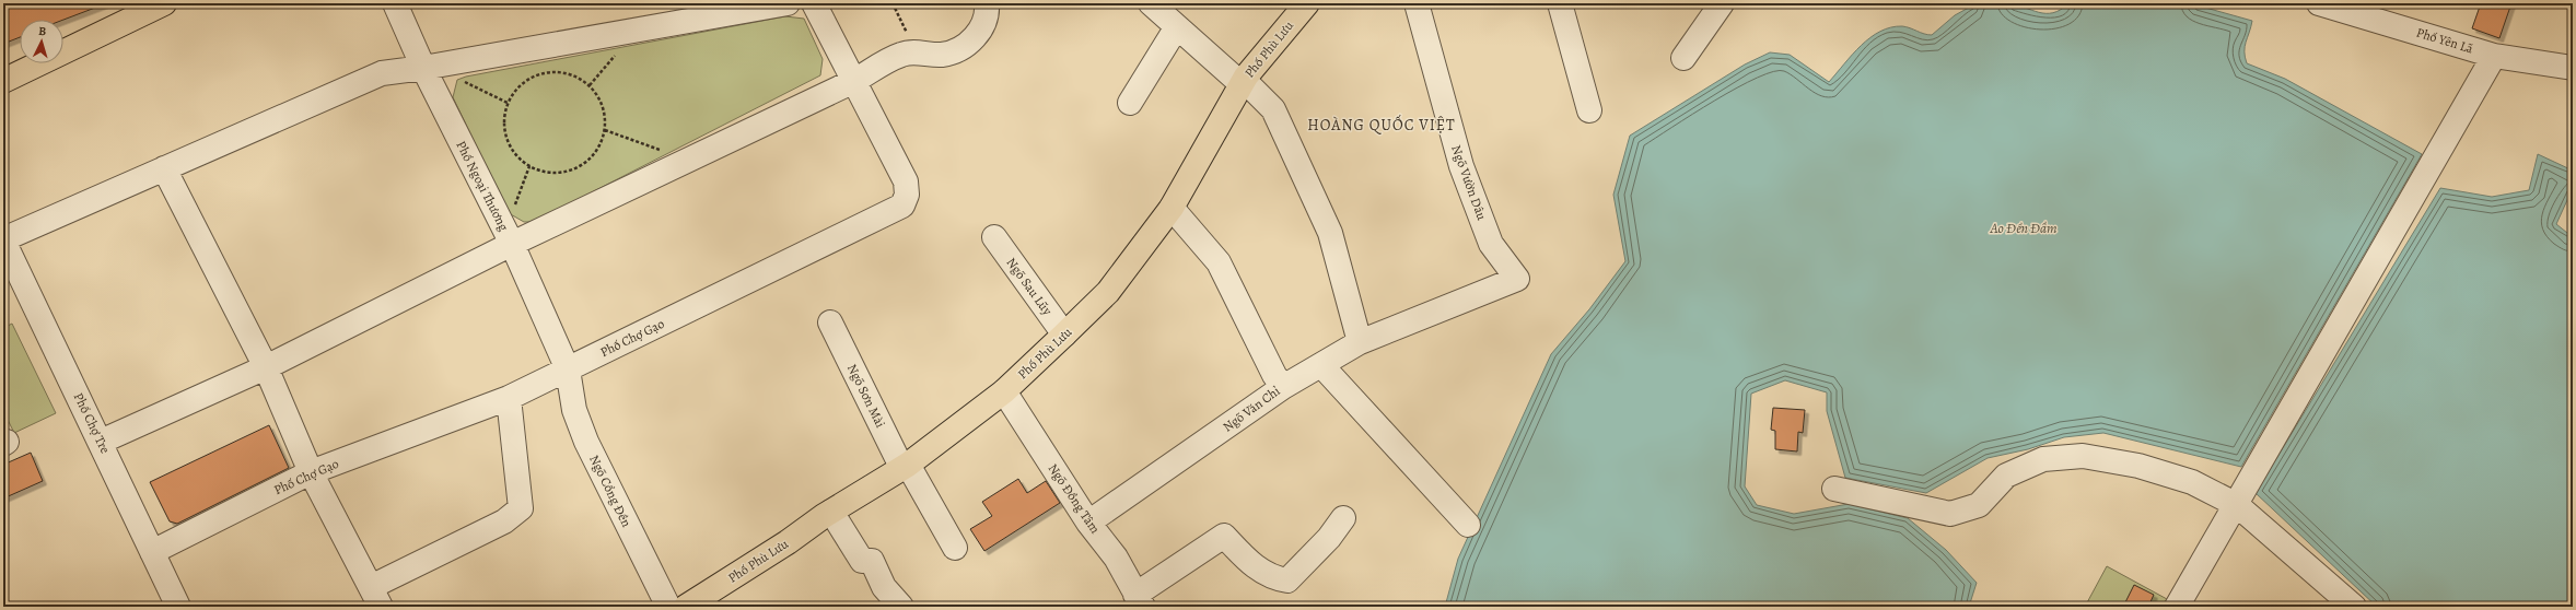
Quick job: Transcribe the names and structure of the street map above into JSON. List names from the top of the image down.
{
  "streets": {
    "main road": ["Phố Phù Lưu"],
    "street": [
      "Phố Yên Lã",
      "Ngõ Vườn Dâu",
      "Phố Ngoại Thương",
      "Ngõ Sau Lũy",
      "Phố Chợ Gạo",
      "Ngõ Sơn Mài",
      "Ngõ Văn Chỉ",
      "Phố Chợ Tre",
      "Ngõ Cổng Đền",
      "Ngõ Đồng Tâm"
    ]
  },
  "crossings": [
    ["Phố Phù Lưu", "Ngõ Sau Lũy"],
    ["Phố Phù Lưu", "Ngõ Sơn Mài"],
    ["Phố Phù Lưu", "Ngõ Văn Chỉ"],
    ["Phố Phù Lưu", "Ngõ Đồng Tâm"],
    ["Phố Ngoại Thương", "Phố Chợ Gạo"],
    ["Phố Ngoại Thương", "Ngõ Cổng Đền"],
    ["Phố Chợ Gạo", "Phố Chợ Tre"],
    ["Phố Chợ Gạo", "Ngõ Cổng Đền"],
    ["Ngõ Văn Chỉ", "Ngõ Đồng Tâm"]
  ],
  "districts": ["HOÀNG QUỐC VIỆT"],
  "water": ["Ao Đền Đầm"],
  "north": "top"
}
